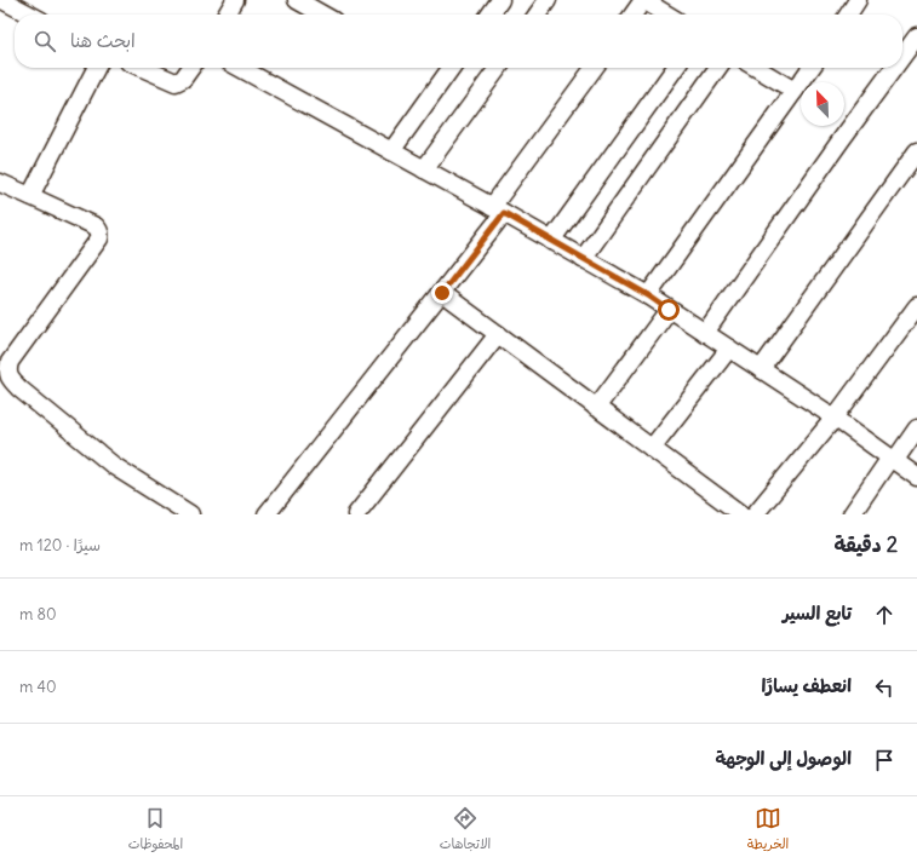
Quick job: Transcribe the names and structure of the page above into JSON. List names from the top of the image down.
{
  "north": "top left",
  "page": {
    "search": "ابحث هنا",
    "heading": ["2 دقيقة", "سيرًا · 120 m"],
    "list": [
      ["تابع السير", "80 m"],
      ["انعطف يسارًا", "40 m"],
      "الوصول إلى الوجهة"
    ],
    "nav": ["الخريطة", "الاتجاهات", "المحفوظات"]
  }
}
